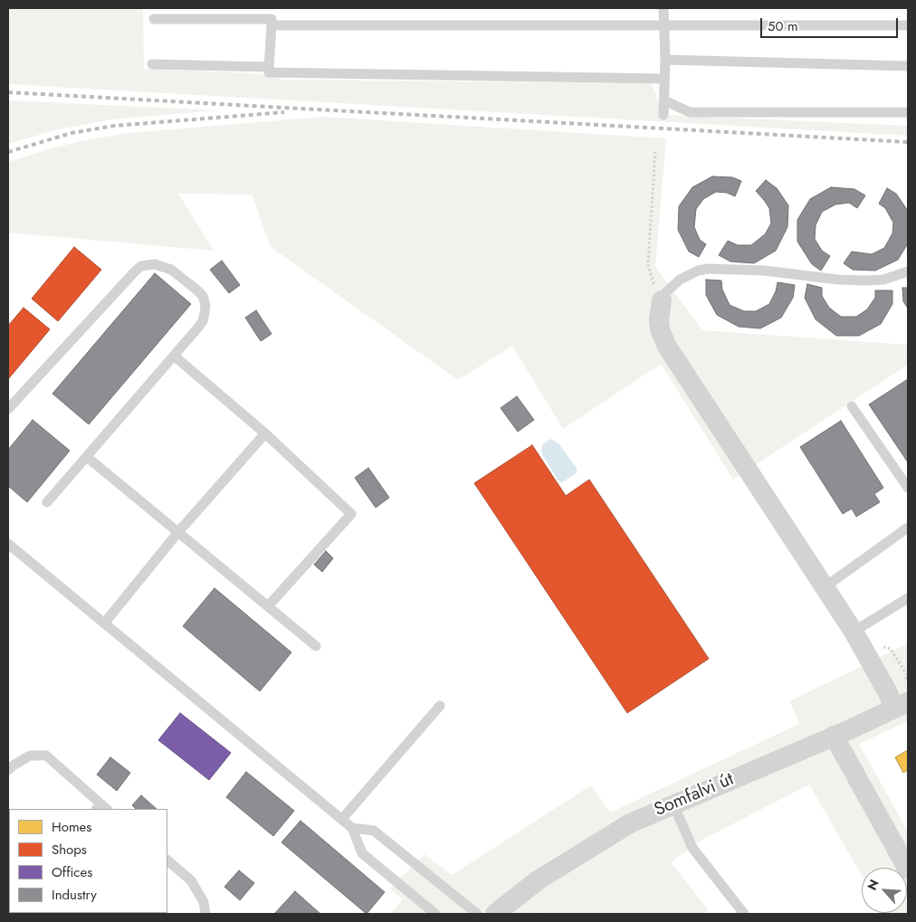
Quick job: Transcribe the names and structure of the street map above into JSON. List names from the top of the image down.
{
  "streets": {
    "street": ["Somfalvi út"]
  },
  "legend": [
    "Homes",
    "Shops",
    "Offices",
    "Industry"
  ],
  "scale_bar": "50 m",
  "north": "top left"
}
